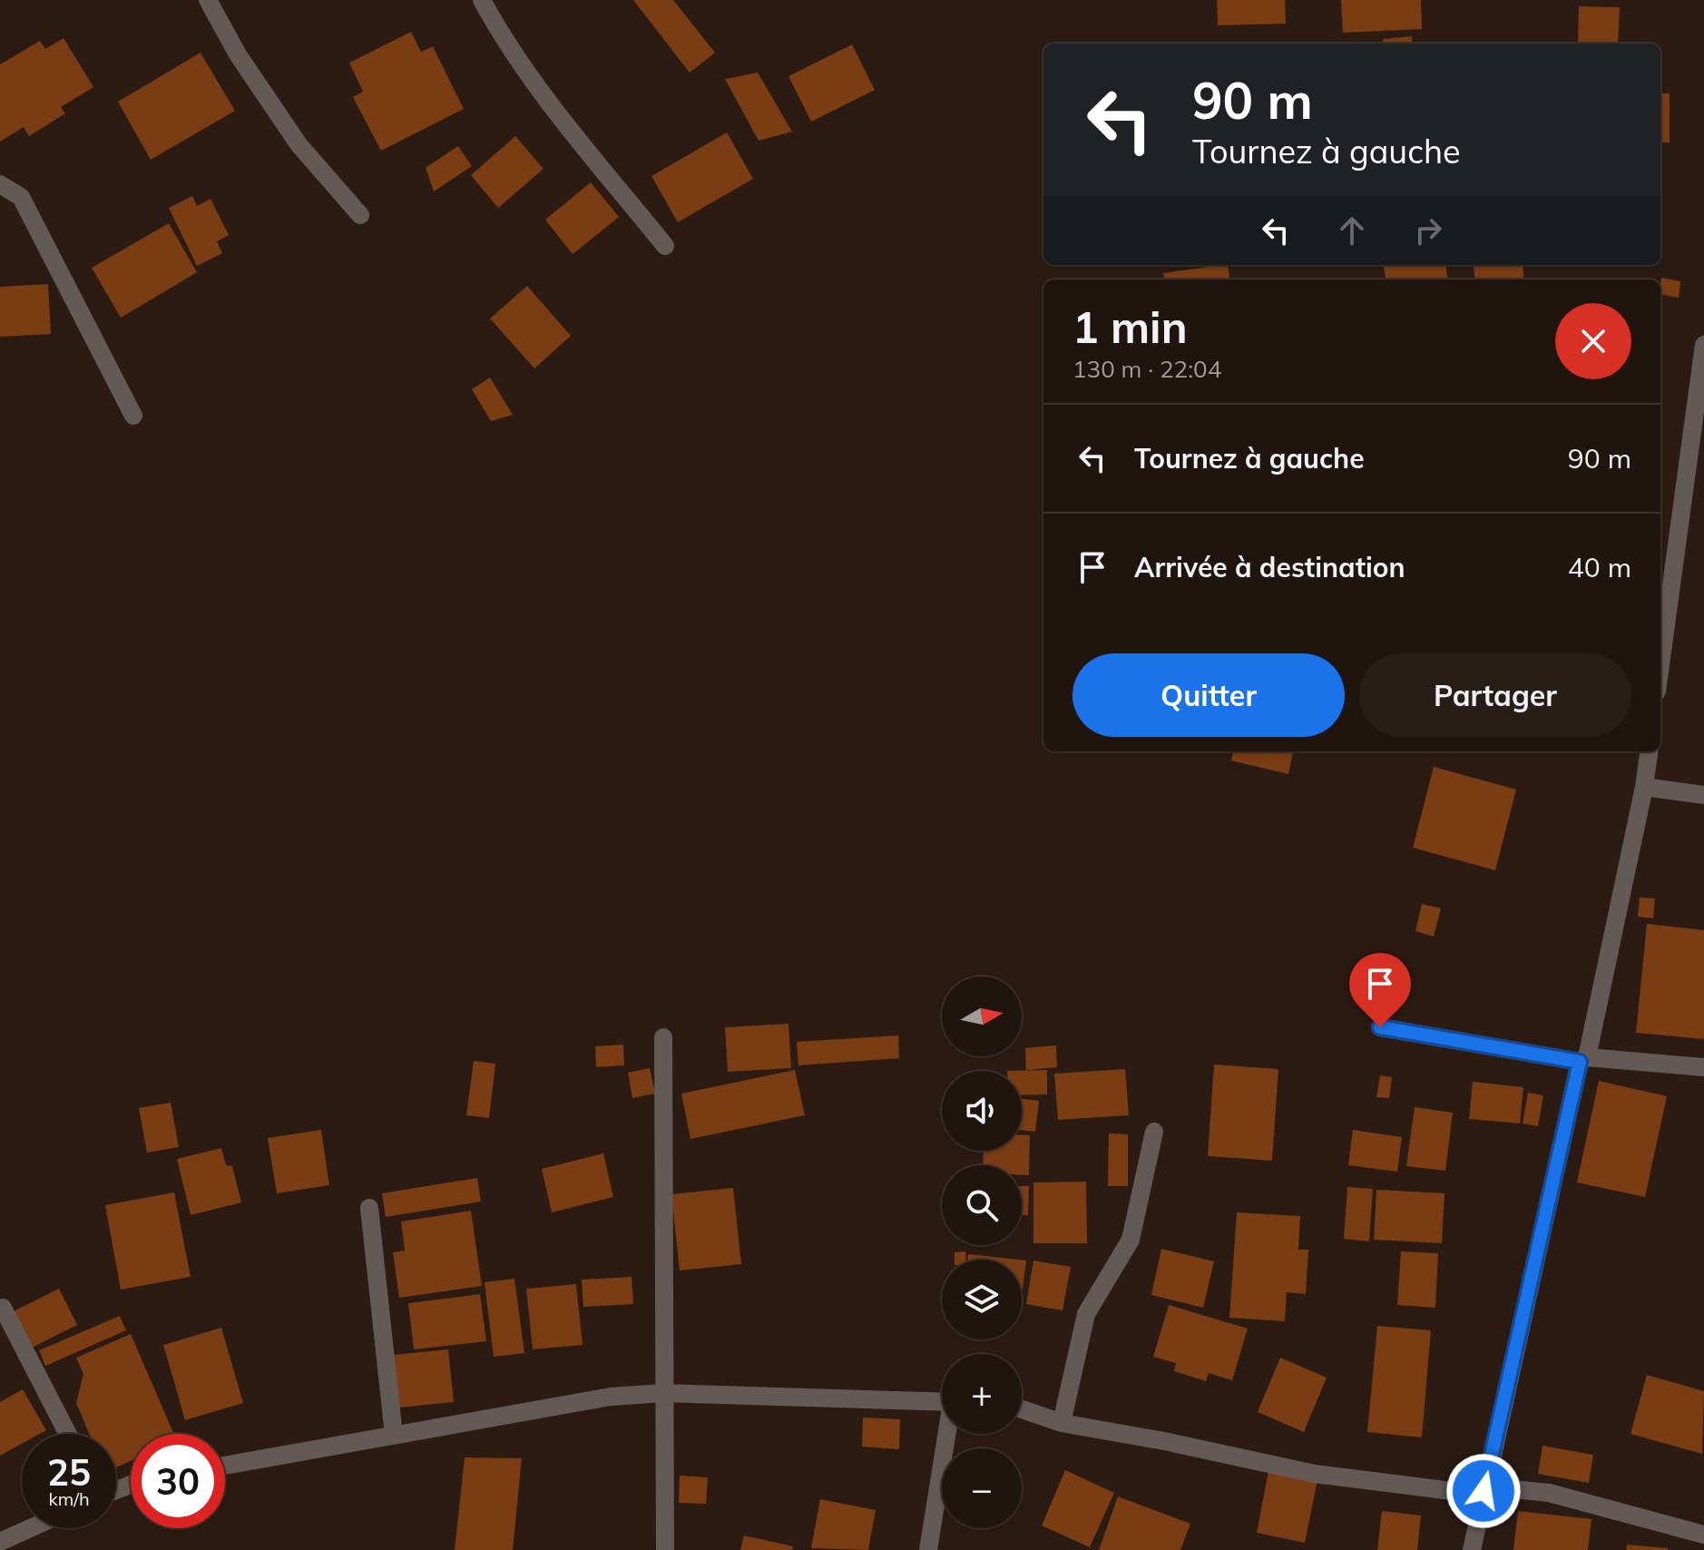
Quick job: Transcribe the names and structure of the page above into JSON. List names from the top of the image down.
{
  "north": "right",
  "page": {
    "turn": ["90 m", "Tournez à gauche"],
    "heading": ["1 min", "130 m · 22:04"],
    "list": [
      {
        "name": "Tournez à gauche",
        "value": "90 m"
      },
      {
        "name": "Arrivée à destination",
        "value": "40 m"
      }
    ],
    "buttons": ["Quitter", "Partager"],
    "map_buttons": ["+", "−"],
    "speed": "25 km/h",
    "limit": "30"
  }
}
